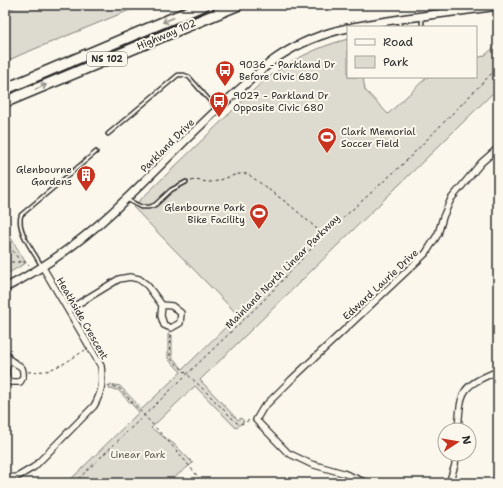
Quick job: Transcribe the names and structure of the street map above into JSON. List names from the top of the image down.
{
  "streets": {
    "highway": ["Highway 102", "NS 102"],
    "street": ["Parkland Drive", "Edward Laurie Drive", "Heathside Crescent"],
    "path": ["Mainland North Linear Parkway"]
  },
  "crossings": [
    ["Parkland Drive", "Heathside Crescent"]
  ],
  "parks": ["Linear Park"],
  "places": {
    "bus stop": ["9036 - Parkland Dr Before Civic 680", "9027 - Parkland Dr Opposite Civic 680"],
    "sports": ["Clark Memorial Soccer Field", "Glenbourne Park Bike Facility"],
    "building": ["Glenbourne Gardens"]
  },
  "legend": ["Road", "Park"],
  "north": "right"
}
